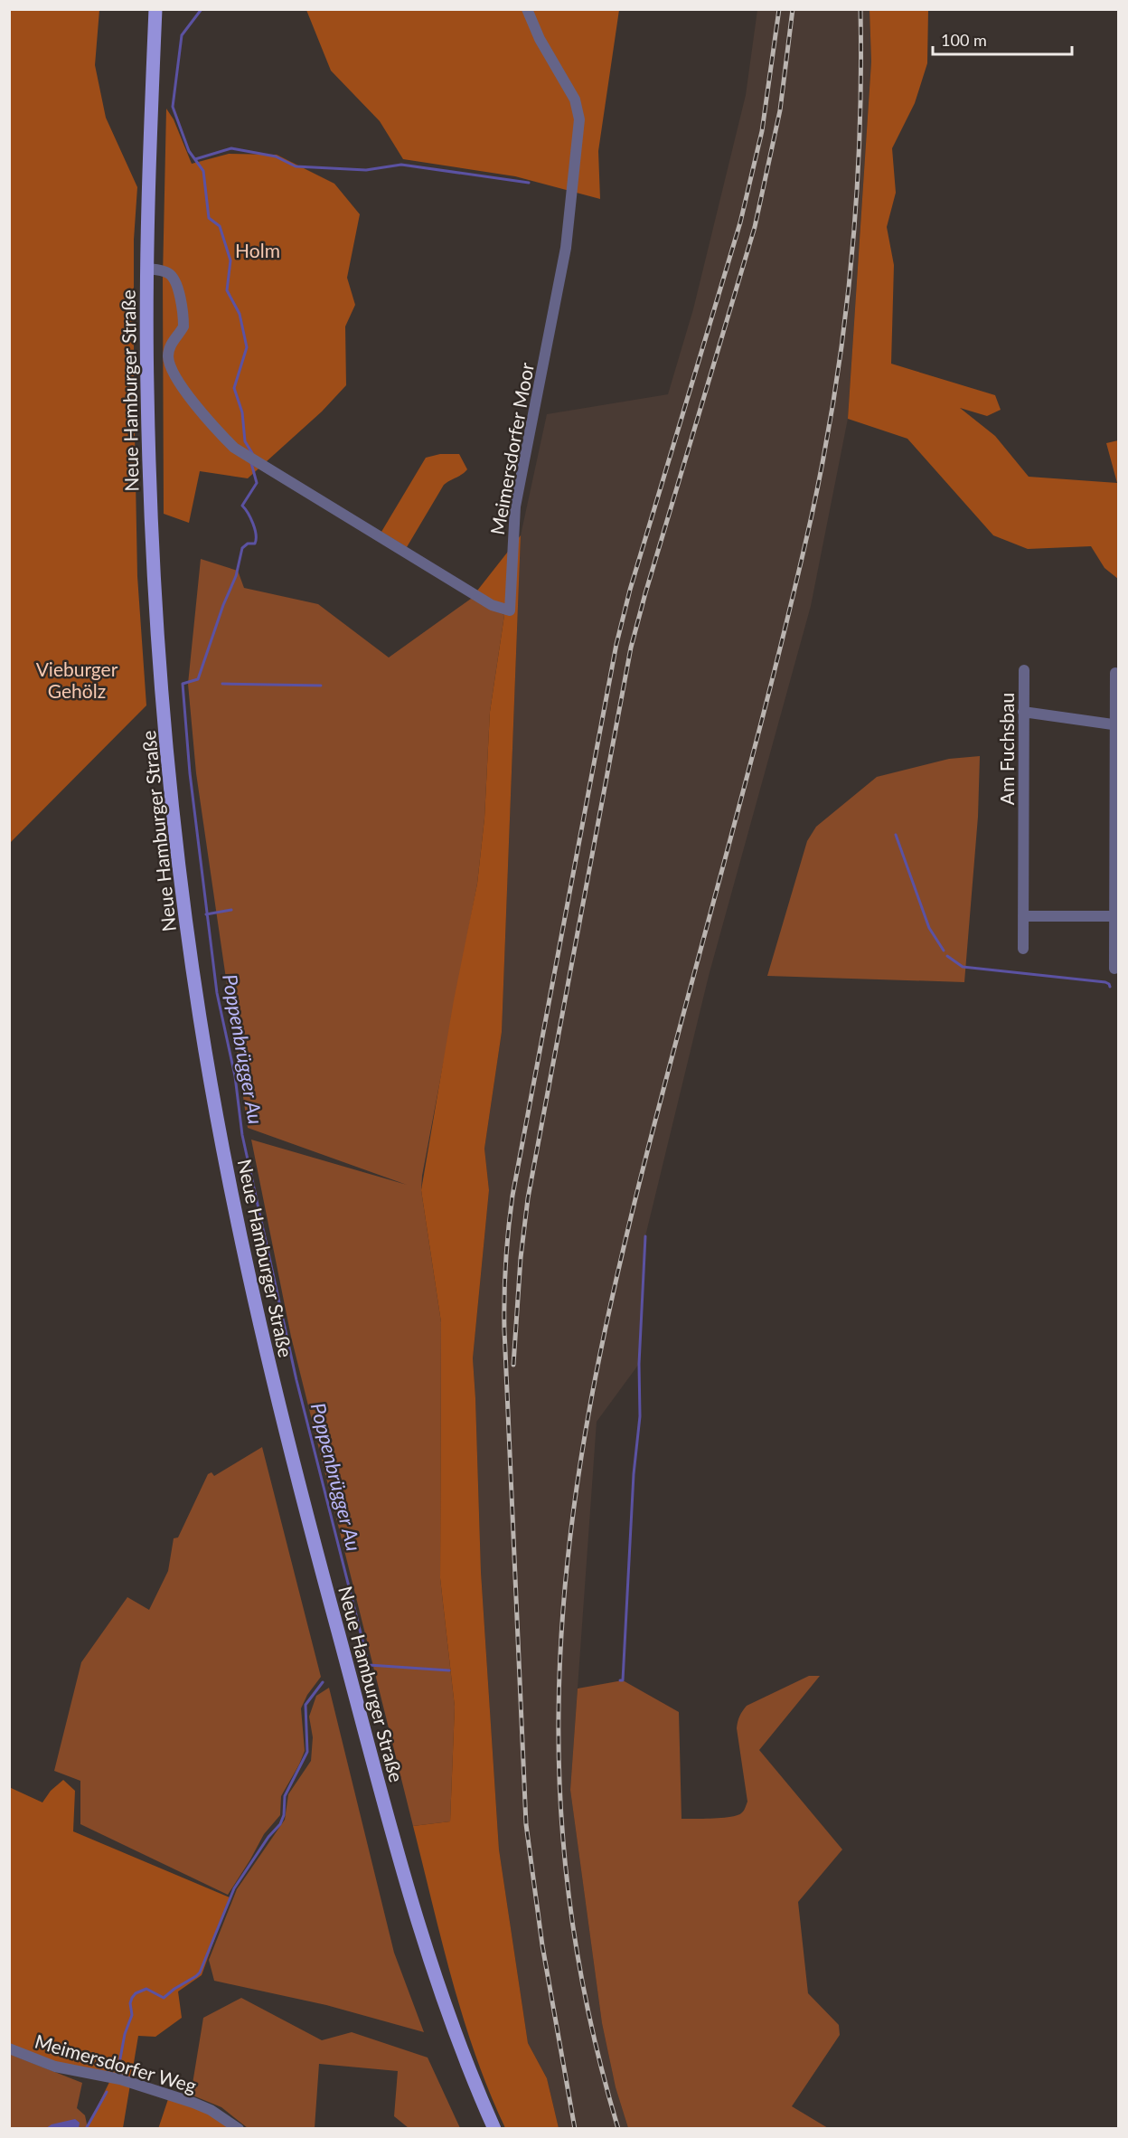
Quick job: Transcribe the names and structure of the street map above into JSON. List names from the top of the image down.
{
  "streets": {
    "main road": ["Neue Hamburger Straße"],
    "street": ["Meimersdorfer Moor", "Am Fuchsbau", "Meimersdorfer Weg"]
  },
  "crossings": [
    ["Neue Hamburger Straße", "Meimersdorfer Moor"]
  ],
  "water": ["Poppenbrügger Au"],
  "parks": ["Holm", "Vieburger Gehölz"],
  "scale_bar": "100 m"
}
